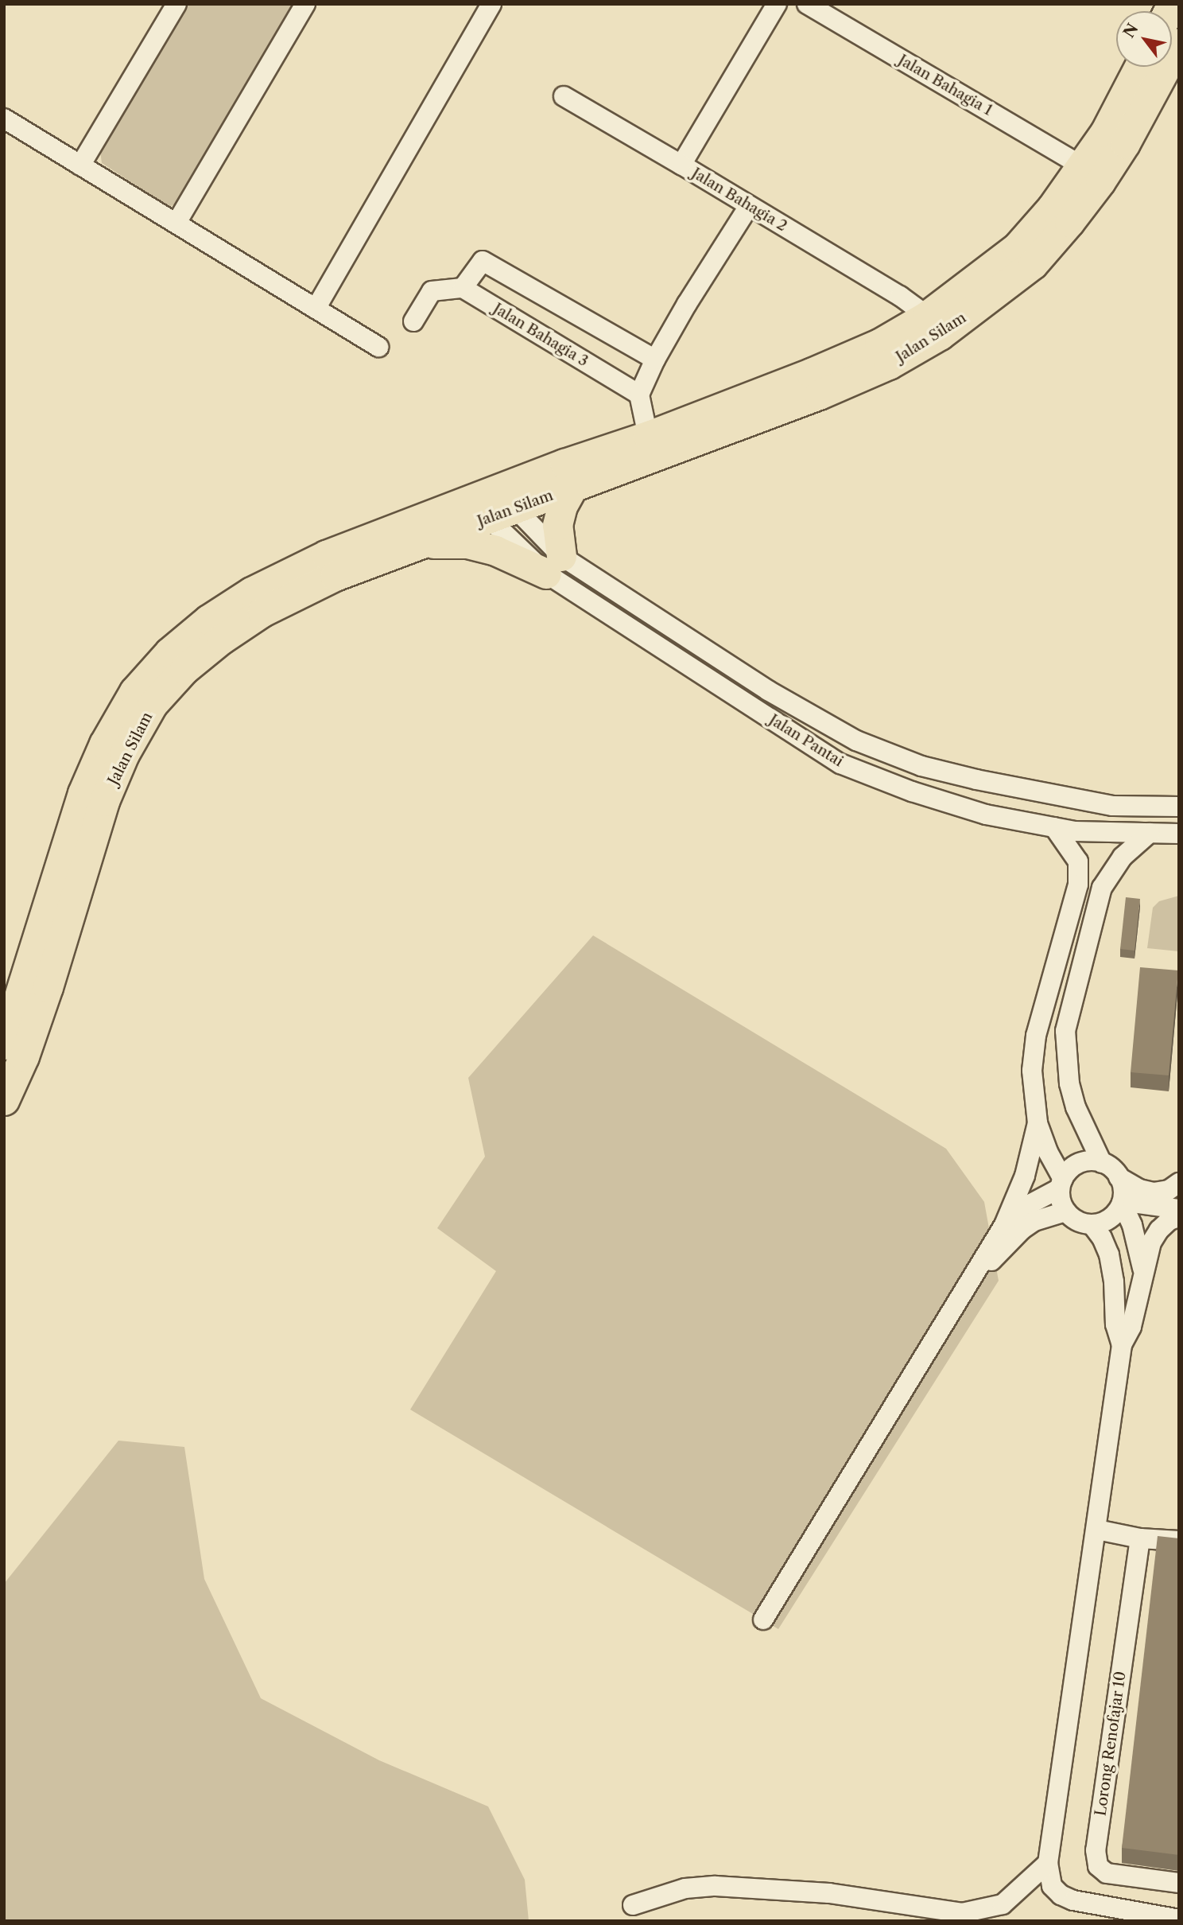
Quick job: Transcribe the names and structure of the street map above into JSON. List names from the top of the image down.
{
  "streets": {
    "highway": ["Jalan Silam"],
    "street": [
      "Jalan Bahagia 1",
      "Jalan Bahagia 2",
      "Jalan Bahagia 3",
      "Jalan Pantai",
      "Lorong Renofajar 10"
    ]
  },
  "crossings": [
    ["Jalan Bahagia 1", "Jalan Silam"],
    ["Jalan Bahagia 2", "Jalan Silam"],
    ["Jalan Silam", "Jalan Pantai"]
  ],
  "north": "top left"
}
